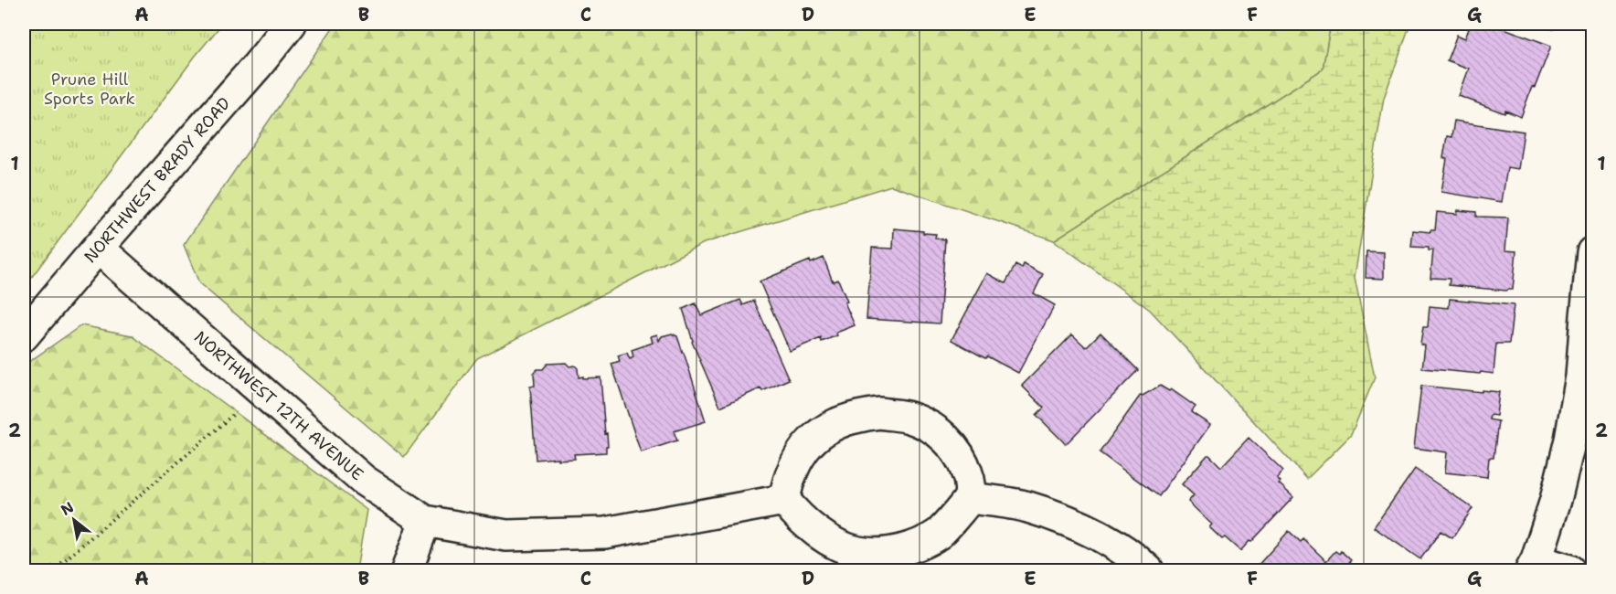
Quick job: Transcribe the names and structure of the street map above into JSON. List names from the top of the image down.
{
  "streets": {
    "street": ["NORTHWEST BRADY ROAD", "NORTHWEST 12TH AVENUE"]
  },
  "crossings": [
    ["NORTHWEST BRADY ROAD", "NORTHWEST 12TH AVENUE"]
  ],
  "parks": ["Prune Hill Sports Park"],
  "north": "top left",
  "grid": {
    "columns": [
      "A",
      "B",
      "C",
      "D",
      "E",
      "F",
      "G"
    ],
    "rows": ["1", "2"]
  }
}
